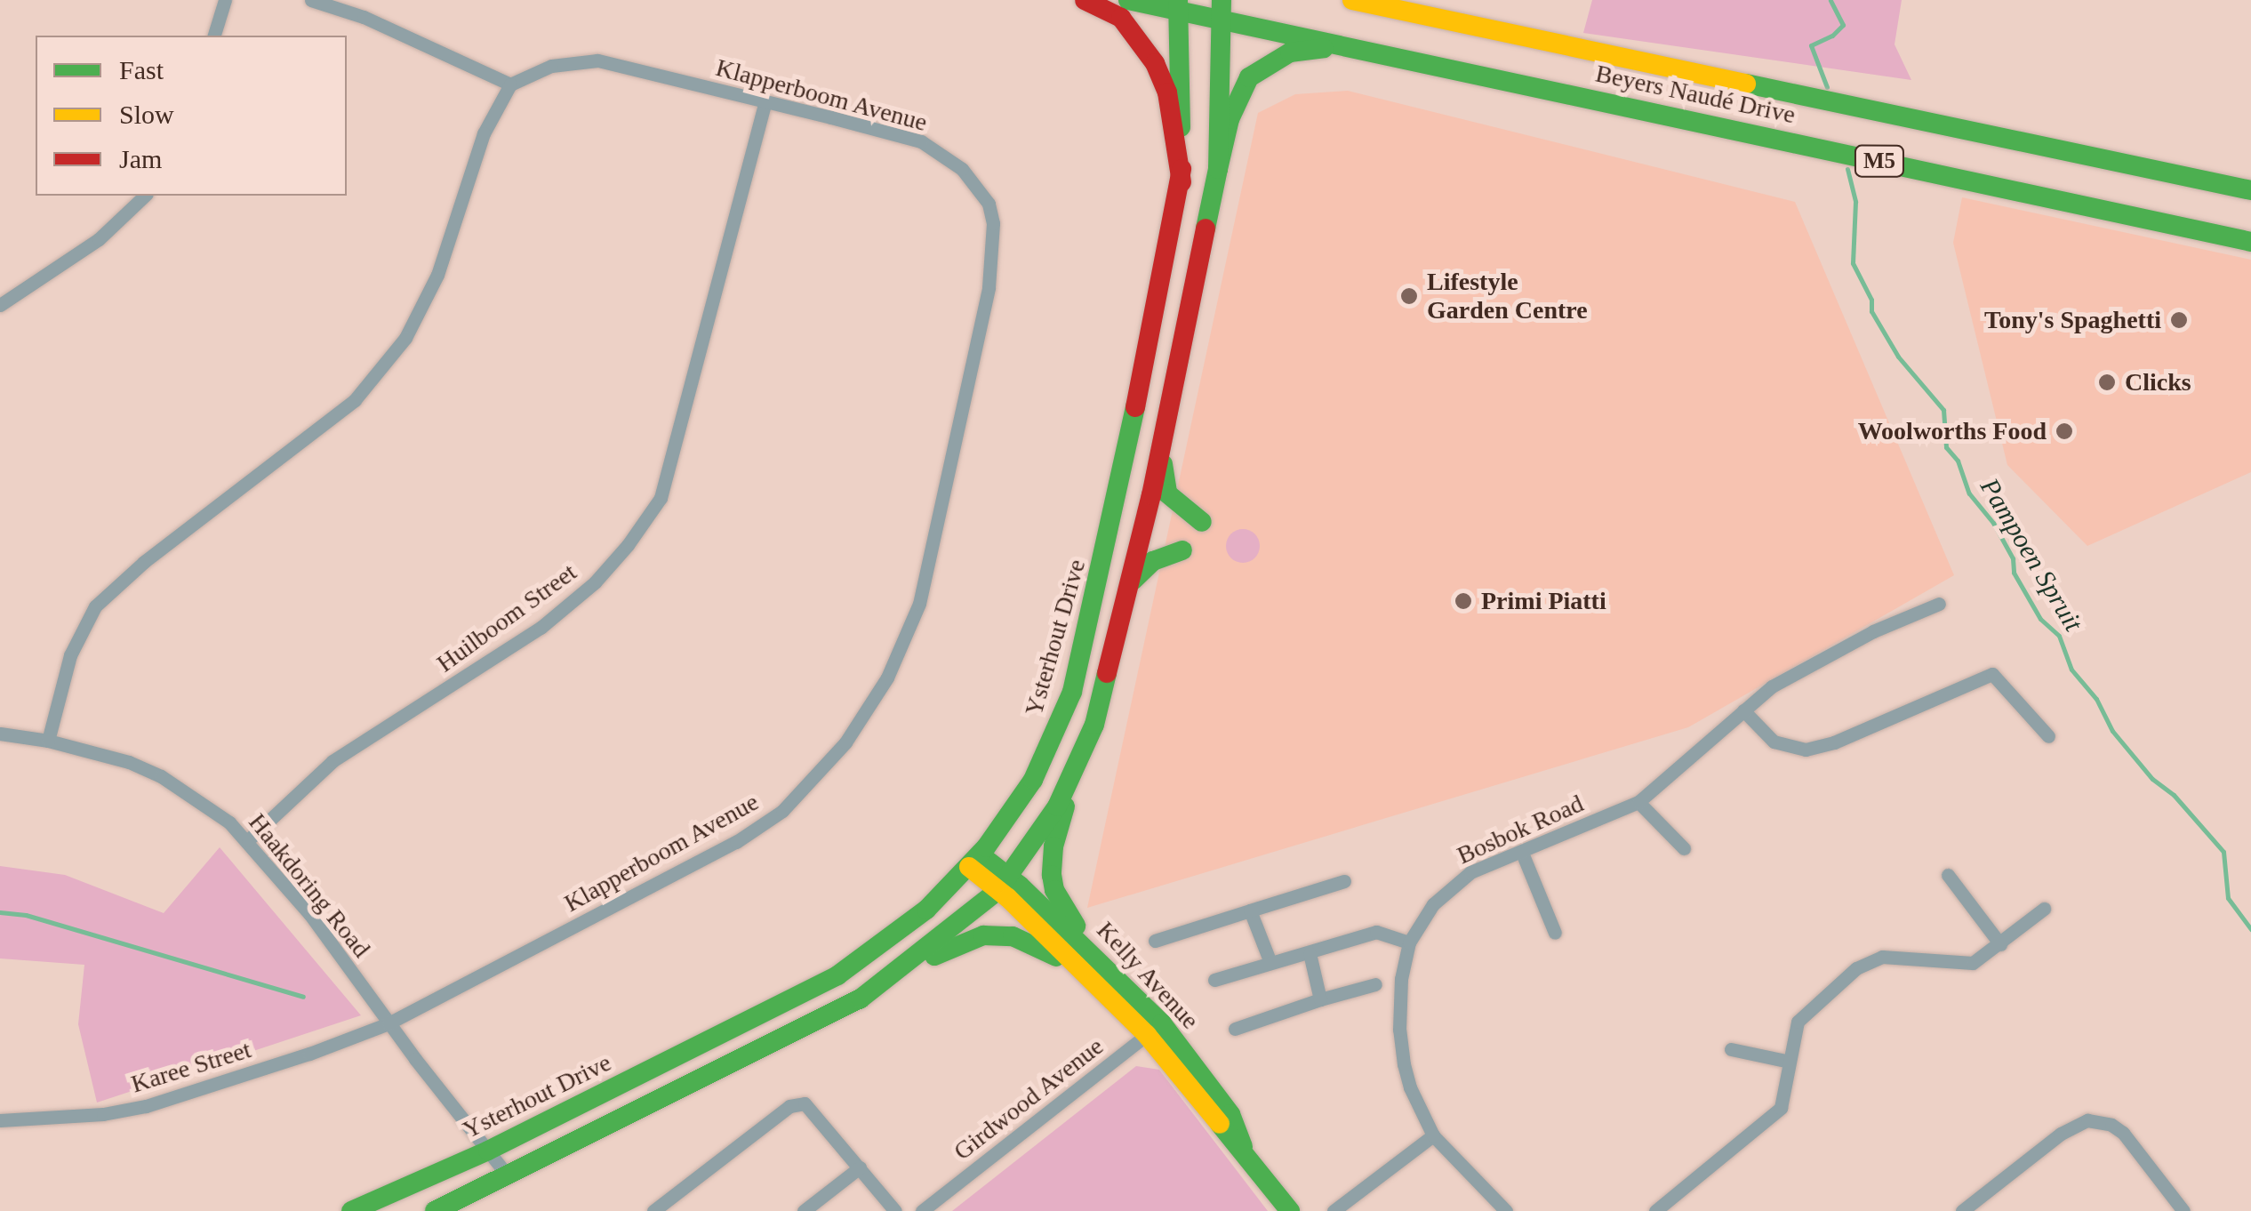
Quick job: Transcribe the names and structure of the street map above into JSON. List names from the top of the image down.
{
  "streets": {
    "main road": [
      "Beyers Naudé Drive",
      "M5",
      "Ysterhout Drive",
      "Kelly Avenue"
    ],
    "street": [
      "Klapperboom Avenue",
      "Huilboom Street",
      "Bosbok Road",
      "Haakdoring Road",
      "Karee Street",
      "Girdwood Avenue"
    ]
  },
  "crossings": [
    ["Beyers Naudé Drive", "Ysterhout Drive"],
    ["Klapperboom Avenue", "Huilboom Street"],
    ["Klapperboom Avenue", "Haakdoring Road"],
    ["Klapperboom Avenue", "Karee Street"],
    ["Huilboom Street", "Haakdoring Road"],
    ["Ysterhout Drive", "Haakdoring Road"],
    ["Ysterhout Drive", "Kelly Avenue"],
    ["Haakdoring Road", "Karee Street"],
    ["Kelly Avenue", "Girdwood Avenue"]
  ],
  "water": ["Pampoen Spruit"],
  "places": [
    "Lifestyle Garden Centre",
    "Tony's Spaghetti",
    "Clicks",
    "Woolworths Food",
    "Primi Piatti"
  ],
  "legend": ["Fast", "Slow", "Jam"]
}
